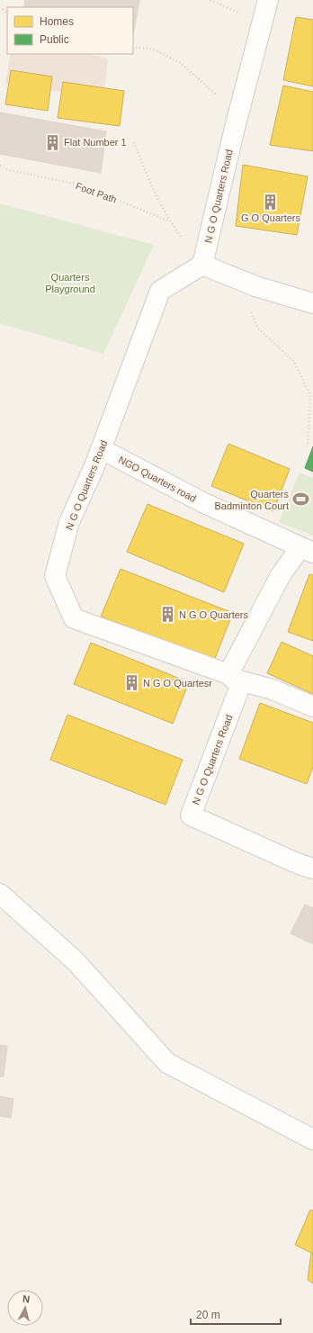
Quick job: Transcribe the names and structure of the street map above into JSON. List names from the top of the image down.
{
  "streets": {
    "street": ["N G O Quarters Road", "NGO Quarters road"],
    "path": ["Foot Path"]
  },
  "crossings": [
    ["N G O Quarters Road", "NGO Quarters road"]
  ],
  "parks": ["Quarters Playground"],
  "places": {
    "building": [
      "Flat Number 1",
      "G O Quarters",
      "N G O Quarters",
      "N G O Quartesr"
    ],
    "sports": ["Quarters Badminton Court"]
  },
  "legend": ["Homes", "Public"],
  "scale_bar": "20 m",
  "north": "top"
}
